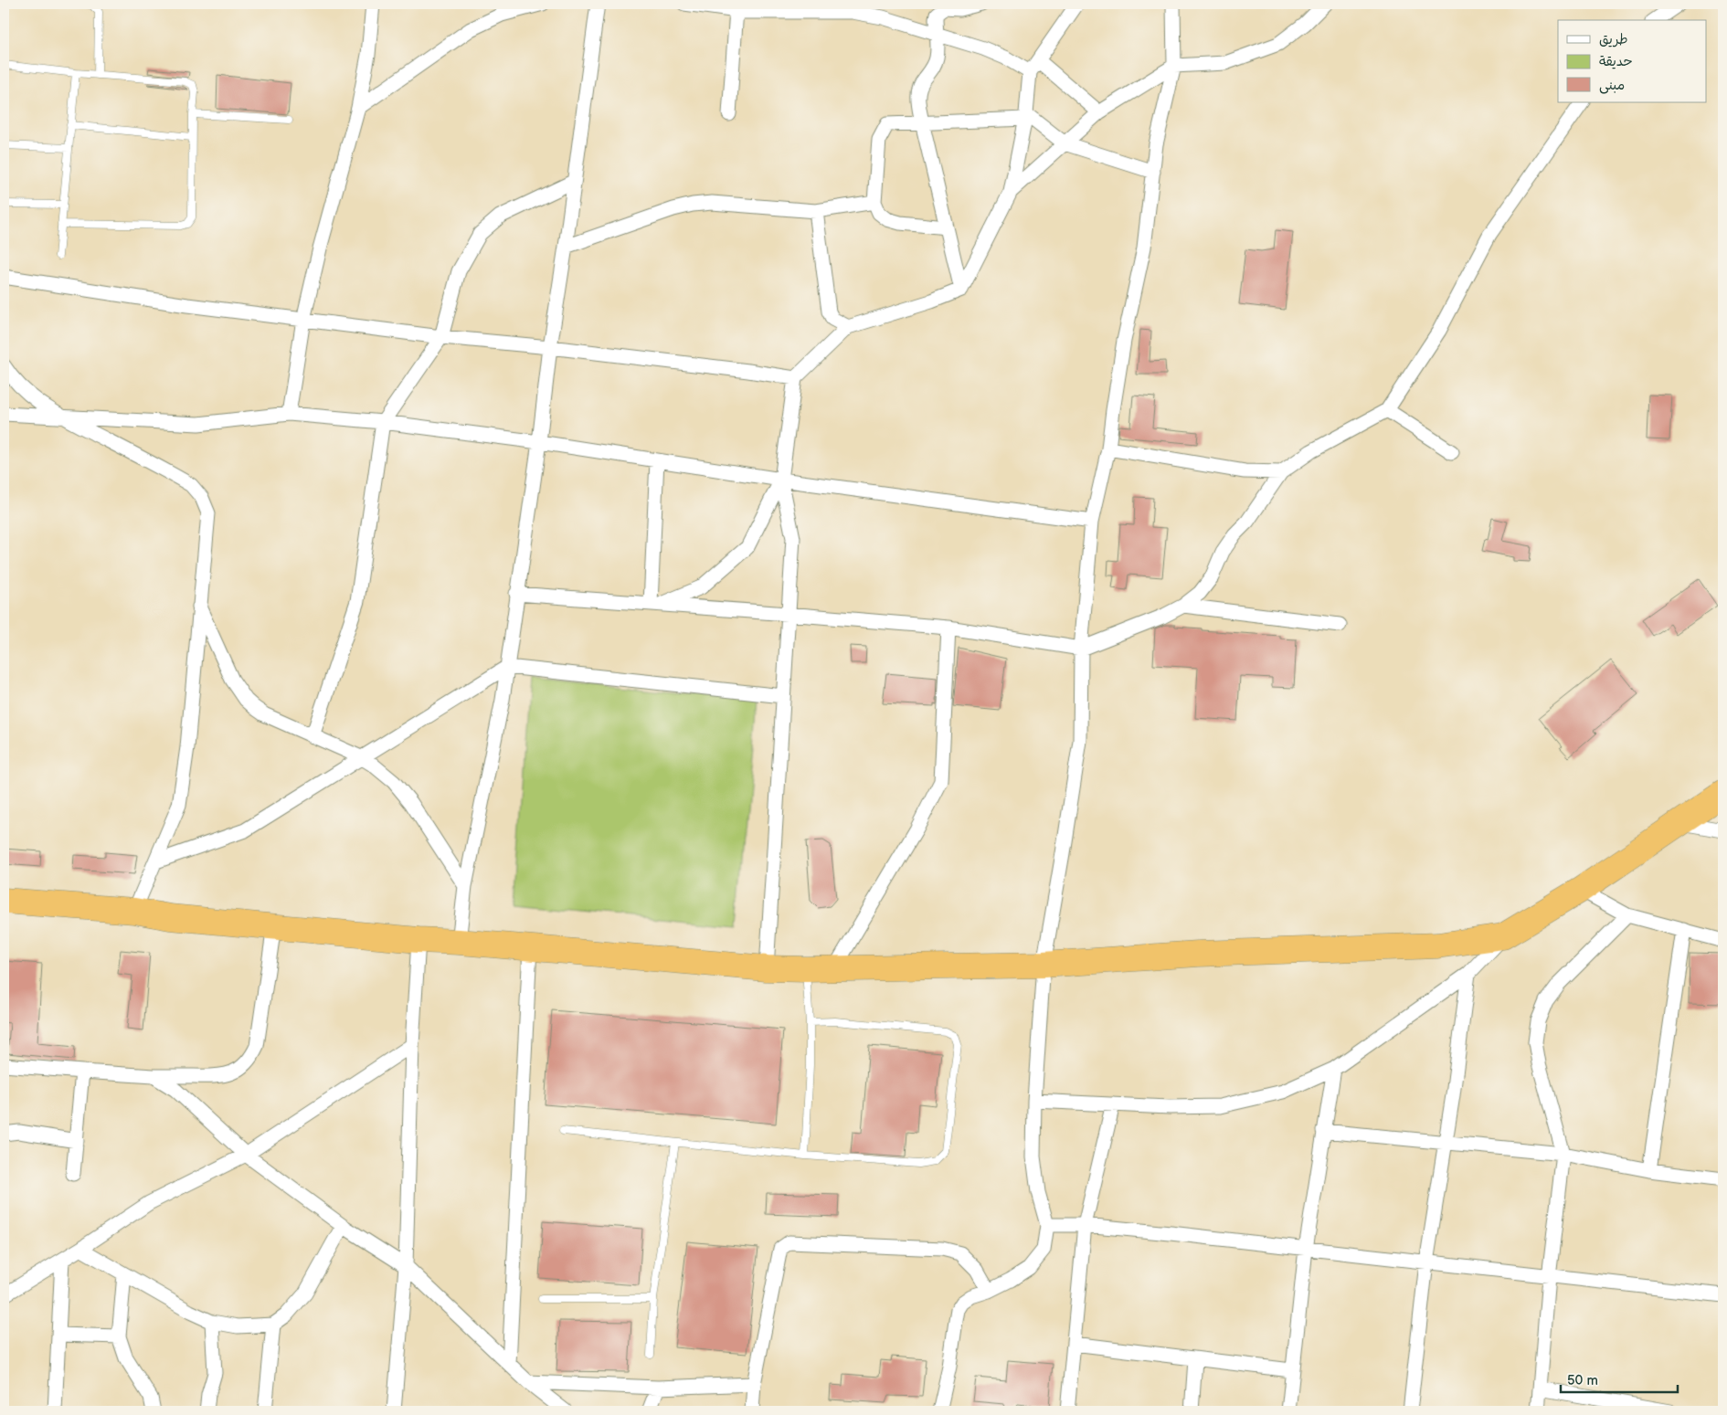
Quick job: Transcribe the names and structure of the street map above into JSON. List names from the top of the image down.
{
  "legend": ["طريق", "حديقة", "مبنى"],
  "scale_bar": "50 m"
}
